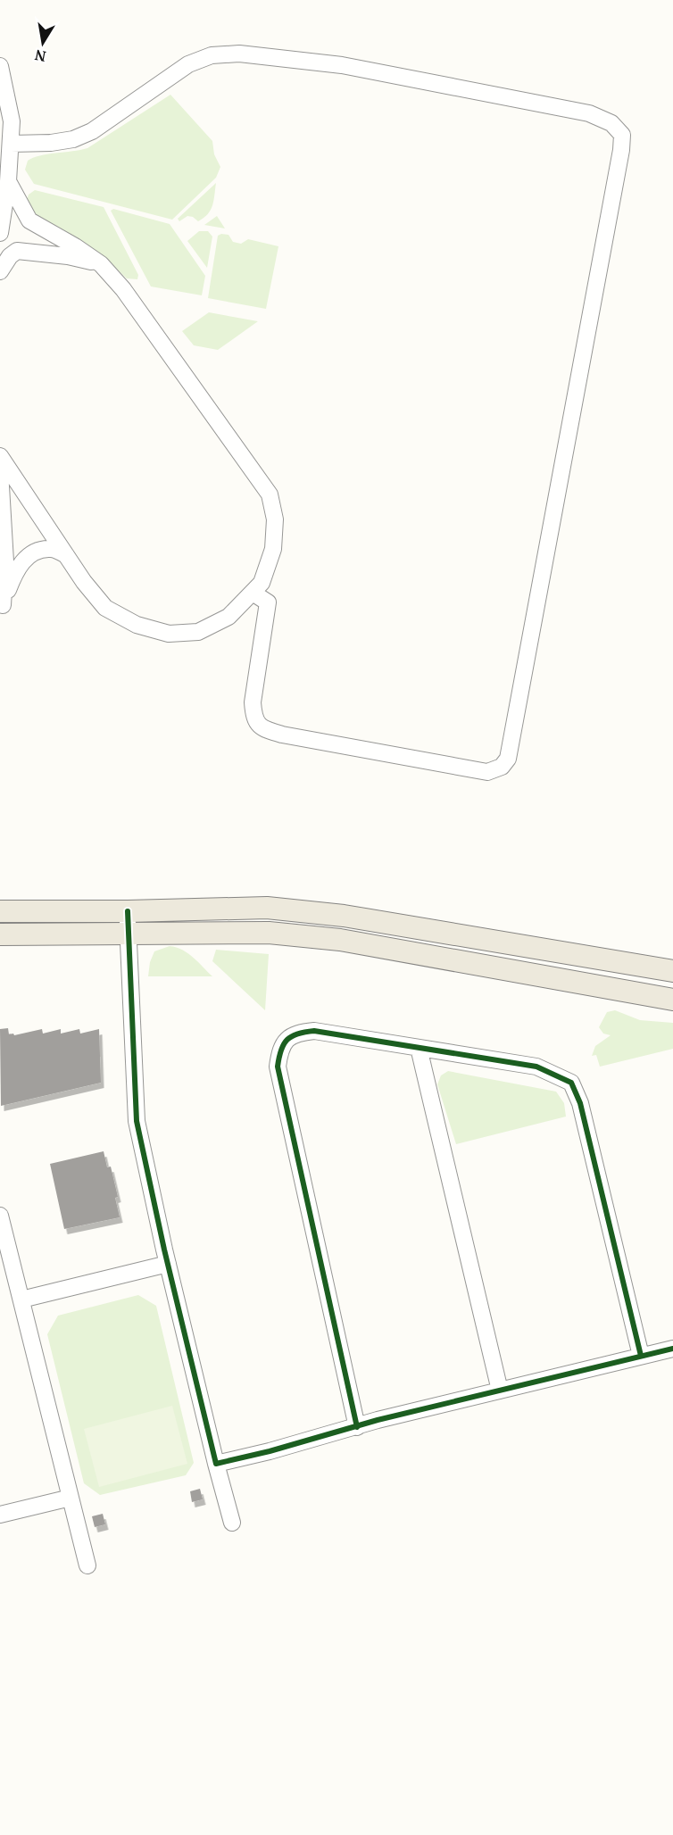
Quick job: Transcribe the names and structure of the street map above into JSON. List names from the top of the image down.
{
  "north": "bottom"
}
